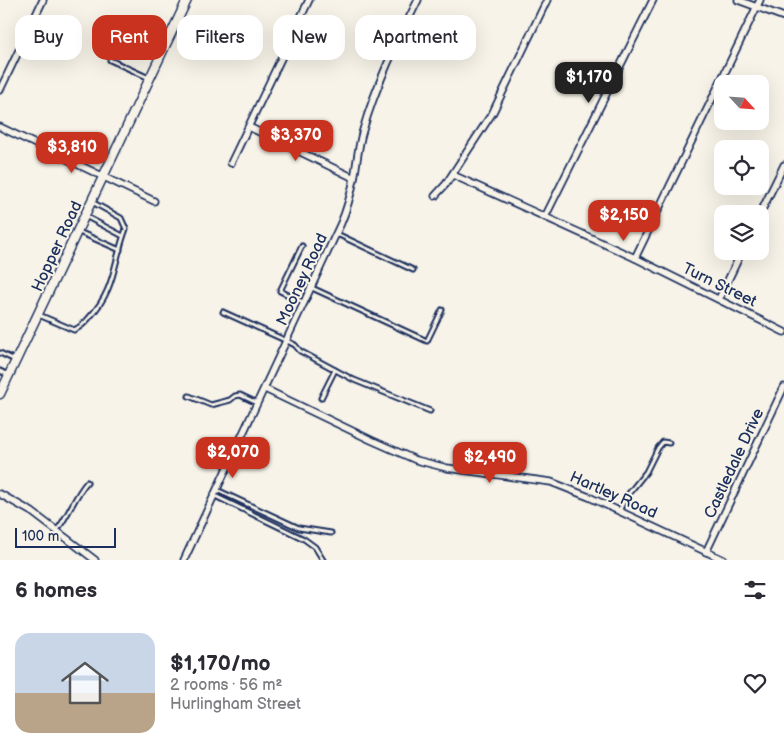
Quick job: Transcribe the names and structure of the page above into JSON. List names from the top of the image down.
{
  "streets": {
    "main road": ["Hopper Road"],
    "street": [
      "Mooney Road",
      "Turn Street",
      "Castledale Drive",
      "Hartley Road"
    ]
  },
  "crossings": [
    ["Mooney Road", "Hartley Road"],
    ["Castledale Drive", "Hartley Road"]
  ],
  "scale_bar": "100 m",
  "north": "bottom right",
  "page": {
    "chip": [
      "Buy",
      "Rent",
      "Filters",
      "New",
      "Apartment"
    ],
    "price": [
      "$1,170",
      "$3,370",
      "$3,810",
      "$2,150",
      "$2,070",
      "$2,490"
    ],
    "scale": "100 m",
    "heading": "6 homes",
    "list": [
      {
        "name": "$1,170/mo",
        "note": "2 rooms · 56 m² · Hurlingham Street"
      }
    ]
  }
}
